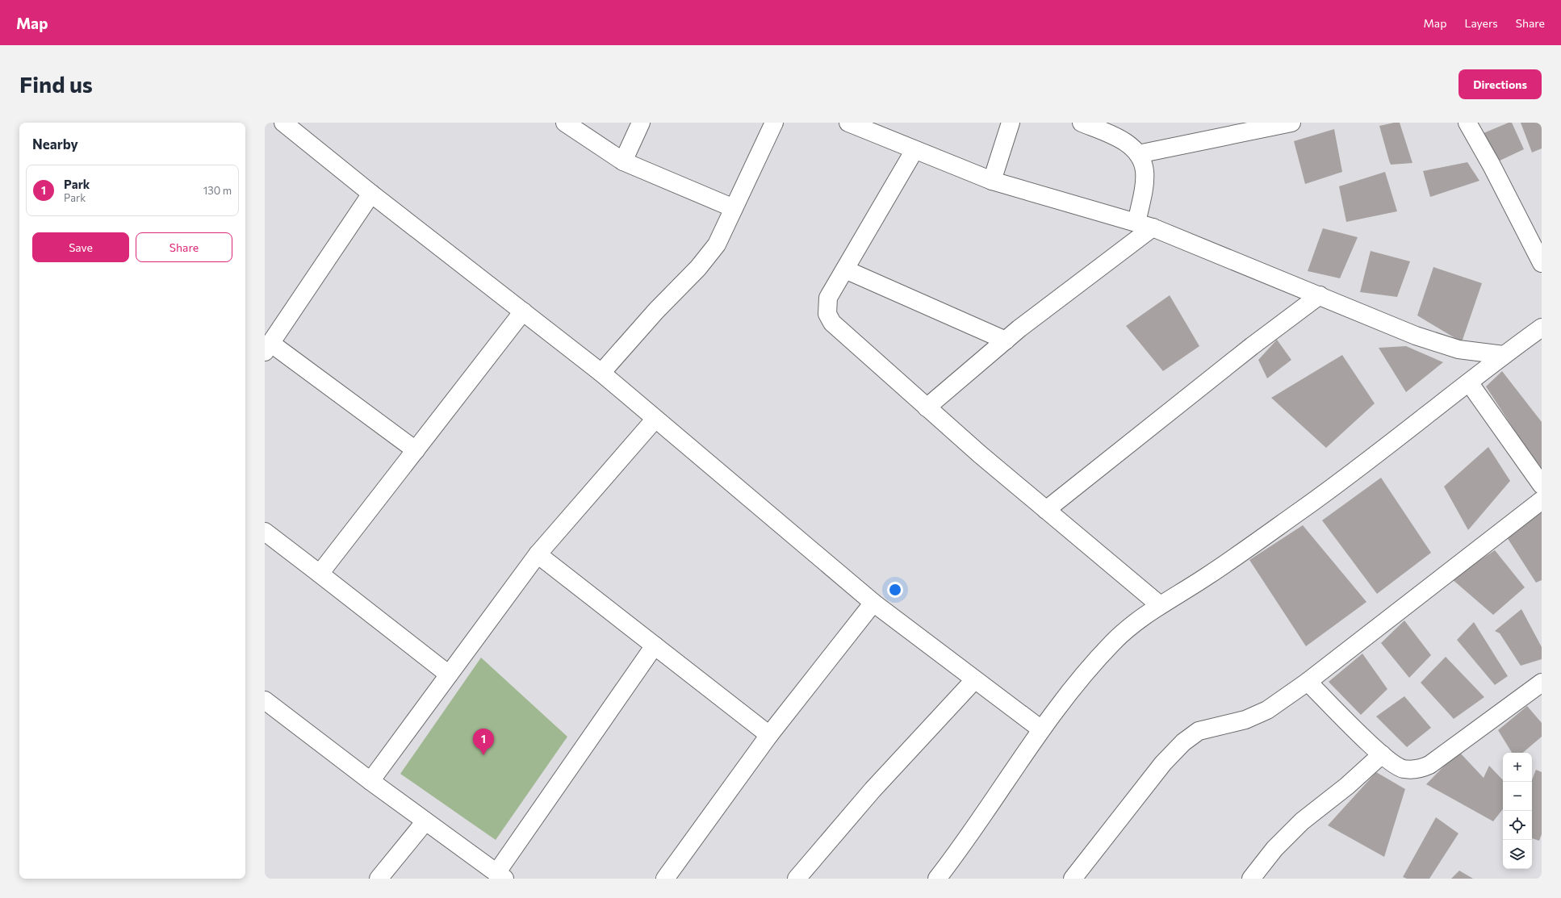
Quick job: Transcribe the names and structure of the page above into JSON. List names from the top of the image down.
{
  "page": {
    "header": "Map",
    "nav": ["Map", "Layers", "Share"],
    "buttons": [
      "Directions",
      ["Save", "Share"]
    ],
    "title": "Find us",
    "heading": "Nearby",
    "list": [
      {
        "mark": "1",
        "name": "Park",
        "note": "Park",
        "value": "130 m"
      }
    ],
    "pins": "1",
    "map_buttons": ["+", "−"]
  }
}
